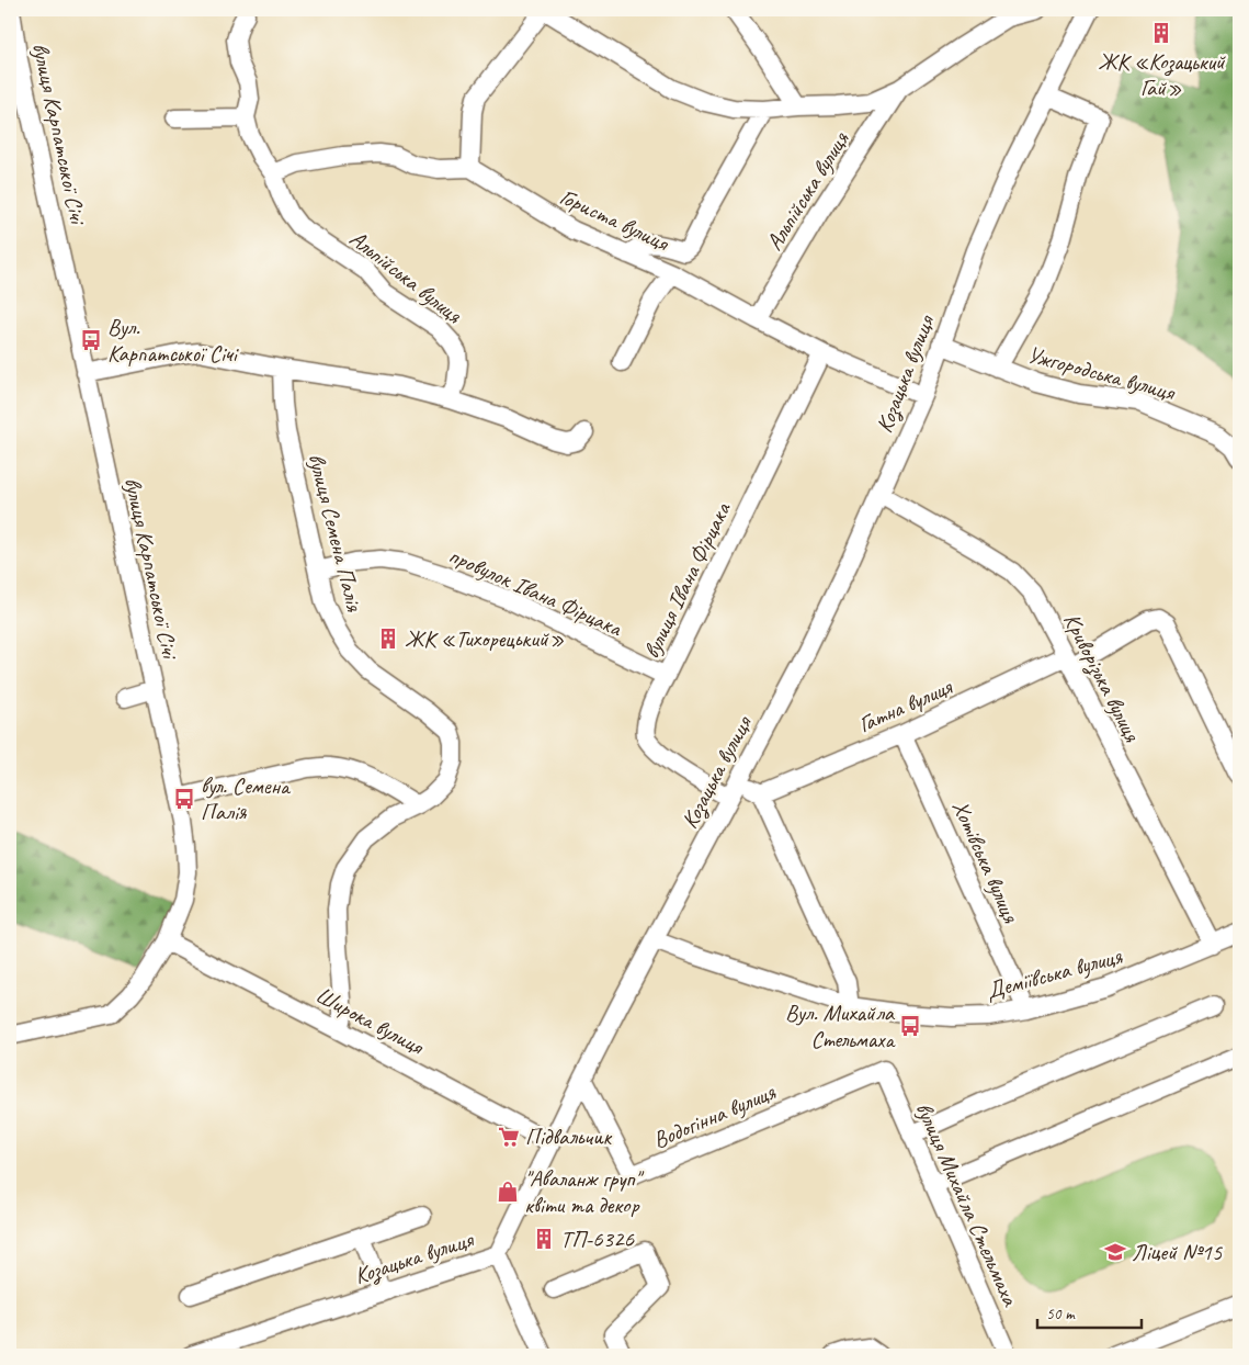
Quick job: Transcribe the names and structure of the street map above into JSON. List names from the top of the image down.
{
  "streets": {
    "street": [
      "вулиця Карпатської Січі",
      "Альпійська вулиця",
      "Гориста вулиця",
      "Ужгородська вулиця",
      "Козацька вулиця",
      "вулиця Семена Палія",
      "вулиця Івана Фірцака",
      "провулок Івана Фірцака",
      "Криворізька вулиця",
      "Гатна вулиця",
      "Хотівська вулиця",
      "Деміївська вулиця",
      "Широка вулиця",
      "Водогінна вулиця",
      "вулиця Михайла Стельмаха"
    ]
  },
  "crossings": [
    ["вулиця Карпатської Січі", "Широка вулиця"],
    ["Альпійська вулиця", "Гориста вулиця"],
    ["Гориста вулиця", "Козацька вулиця"],
    ["Гориста вулиця", "вулиця Івана Фірцака"],
    ["Ужгородська вулиця", "Козацька вулиця"],
    ["Козацька вулиця", "вулиця Івана Фірцака"],
    ["Козацька вулиця", "Криворізька вулиця"],
    ["Козацька вулиця", "Деміївська вулиця"],
    ["Козацька вулиця", "Широка вулиця"],
    ["Козацька вулиця", "Водогінна вулиця"],
    ["вулиця Семена Палія", "провулок Івана Фірцака"],
    ["вулиця Семена Палія", "Широка вулиця"],
    ["вулиця Івана Фірцака", "провулок Івана Фірцака"],
    ["Криворізька вулиця", "Гатна вулиця"],
    ["Криворізька вулиця", "Деміївська вулиця"],
    ["Гатна вулиця", "Хотівська вулиця"],
    ["Хотівська вулиця", "Деміївська вулиця"],
    ["Водогінна вулиця", "вулиця Михайла Стельмаха"]
  ],
  "places": {
    "building": ["ЖК «Козацький Гай»", "ЖК «Тихорецький»", "ТП-6326"],
    "bus stop": ["Вул. Карпатської Січі", "вул. Семена Палія", "Вул. Михайла Стельмаха"],
    "supermarket": ["Підвальчик"],
    "shop": ["\"Аваланж груп\" квіти та декор"],
    "school or university": ["Ліцей №15"]
  },
  "scale_bar": "50 m"
}
